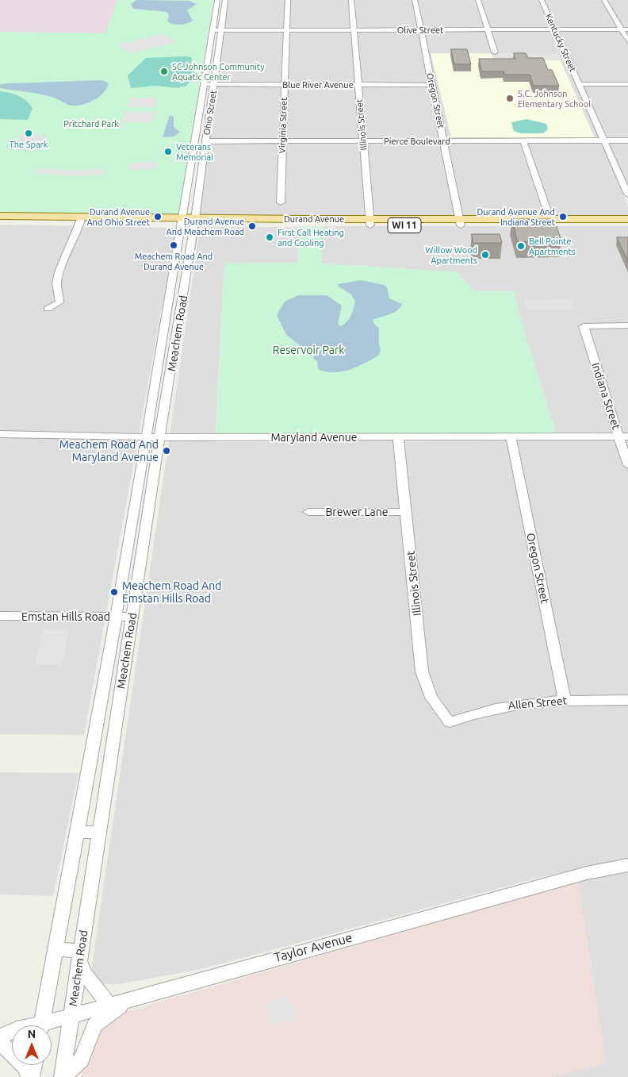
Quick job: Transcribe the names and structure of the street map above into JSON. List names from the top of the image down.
{
  "streets": {
    "main road": ["Durand Avenue", "WI 11"],
    "street": [
      "Olive Street",
      "Kentucky Street",
      "Blue River Avenue",
      "Oregon Street",
      "Ohio Street",
      "Illinois Street",
      "Virginia Street",
      "Pierce Boulevard",
      "Meachem Road",
      "Indiana Street",
      "Maryland Avenue",
      "Brewer Lane",
      "Emstan Hills Road",
      "Allen Street",
      "Taylor Avenue"
    ]
  },
  "crossings": [
    ["Olive Street", "Kentucky Street"],
    ["Olive Street", "Oregon Street"],
    ["Olive Street", "Ohio Street"],
    ["Olive Street", "Illinois Street"],
    ["Olive Street", "Virginia Street"],
    ["Kentucky Street", "Pierce Boulevard"],
    ["Blue River Avenue", "Oregon Street"],
    ["Blue River Avenue", "Ohio Street"],
    ["Blue River Avenue", "Illinois Street"],
    ["Blue River Avenue", "Virginia Street"],
    ["Oregon Street", "Pierce Boulevard"],
    ["Oregon Street", "Durand Avenue"],
    ["Oregon Street", "Maryland Avenue"],
    ["Oregon Street", "Allen Street"],
    ["Ohio Street", "Pierce Boulevard"],
    ["Ohio Street", "Durand Avenue"],
    ["Ohio Street", "Meachem Road"],
    ["Illinois Street", "Pierce Boulevard"],
    ["Illinois Street", "Durand Avenue"],
    ["Illinois Street", "Maryland Avenue"],
    ["Illinois Street", "Brewer Lane"],
    ["Illinois Street", "Allen Street"],
    ["Virginia Street", "Pierce Boulevard"],
    ["Durand Avenue", "Meachem Road"],
    ["Meachem Road", "Maryland Avenue"],
    ["Meachem Road", "Emstan Hills Road"],
    ["Meachem Road", "Taylor Avenue"],
    ["Indiana Street", "Maryland Avenue"]
  ],
  "parks": ["Pritchard Park", "Reservoir Park"],
  "places": [
    "SC Johnson Community Aquatic Center",
    "S.C. Johnson Elementary School",
    "The Spark",
    "Veterans Memorial",
    "Durand Avenue And Ohio Street",
    "Durand Avenue And Indiana Street",
    "Durand Avenue And Meachem Road",
    "First Call Heating and Cooling",
    "Meachem Road And Durand Avenue",
    "Bell Pointe Apartments",
    "Willow Wood Apartments",
    "Meachem Road And Maryland Avenue",
    "Meachem Road And Emstan Hills Road"
  ],
  "north": "top"
}
